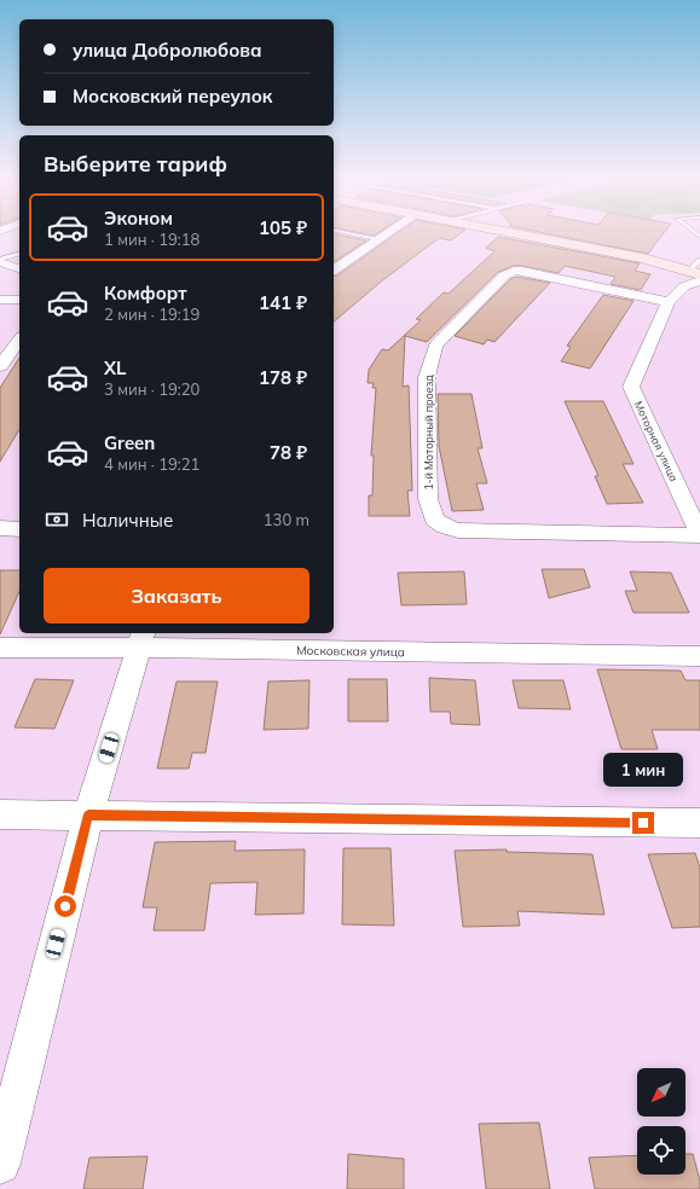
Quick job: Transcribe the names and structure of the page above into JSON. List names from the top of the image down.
{
  "streets": {
    "street": ["1-й Моторный проезд", "Моторная улица", "Московская улица"]
  },
  "crossings": [
    ["1-й Моторный проезд", "Моторная улица"]
  ],
  "north": "bottom left",
  "page": {
    "banner": ["улица Добролюбова", "Московский переулок"],
    "heading": "Выберите тариф",
    "list": [
      {
        "name": "Эконом",
        "note": "1 мин · 19:18",
        "value": "105 ₽"
      },
      {
        "name": "Комфорт",
        "note": "2 мин · 19:19",
        "value": "141 ₽"
      },
      {
        "name": "XL",
        "note": "3 мин · 19:20",
        "value": "178 ₽"
      },
      {
        "name": "Green",
        "note": "4 мин · 19:21",
        "value": "78 ₽"
      }
    ],
    "pay": ["Наличные", "130 m"],
    "buttons": "Заказать",
    "bubble": "1 мин"
  }
}
